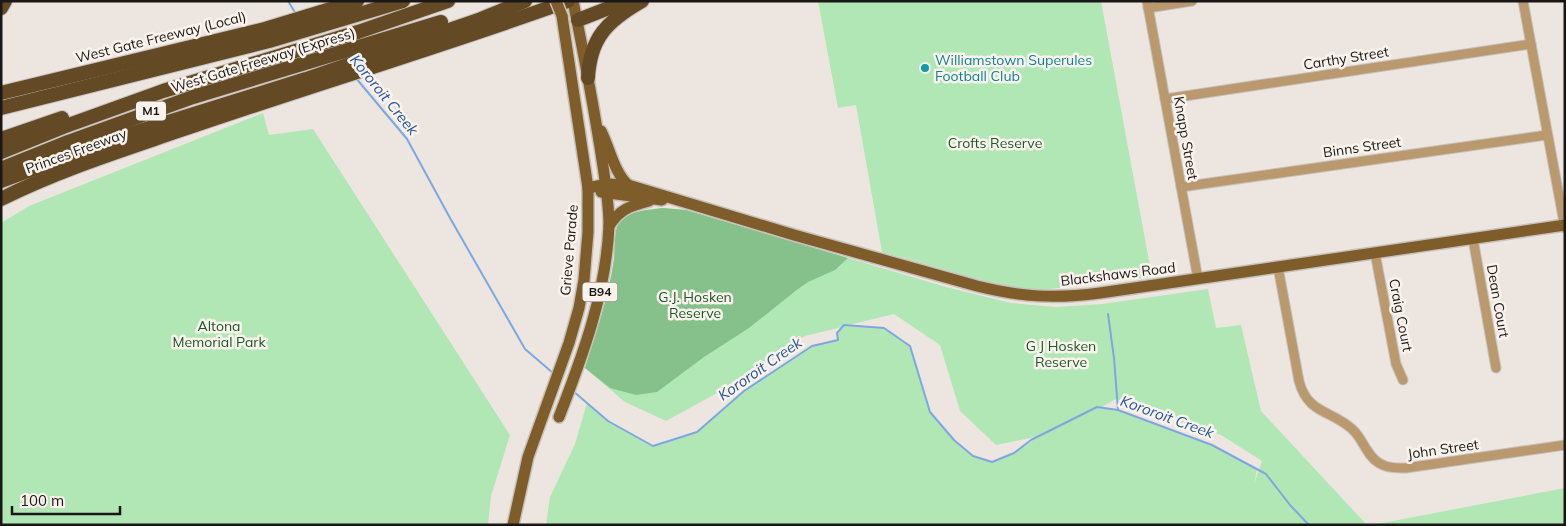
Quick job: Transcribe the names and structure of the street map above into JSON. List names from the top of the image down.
{
  "streets": {
    "highway": [
      "West Gate Freeway (Local)",
      "West Gate Freeway (Express)",
      "M1",
      "Princes Freeway"
    ],
    "main road": ["Grieve Parade", "Blackshaws Road", "B94"],
    "street": [
      "Carthy Street",
      "Knapp Street",
      "Binns Street",
      "Dean Court",
      "Craig Court",
      "John Street"
    ]
  },
  "crossings": [
    ["Carthy Street", "Knapp Street"],
    ["West Gate Freeway (Express)", "M1"],
    ["M1", "Princes Freeway"],
    ["M1", "B94"],
    ["Knapp Street", "Binns Street"],
    ["Knapp Street", "Blackshaws Road"],
    ["Blackshaws Road", "B94"],
    ["Blackshaws Road", "Dean Court"],
    ["Blackshaws Road", "Craig Court"],
    ["Blackshaws Road", "John Street"]
  ],
  "water": ["Kororoit Creek"],
  "parks": [
    "Crofts Reserve",
    "G.J. Hosken Reserve",
    "Altona Memorial Park",
    "G J Hosken Reserve"
  ],
  "places": ["Williamstown Superules Football Club"],
  "scale_bar": "100 m"
}
